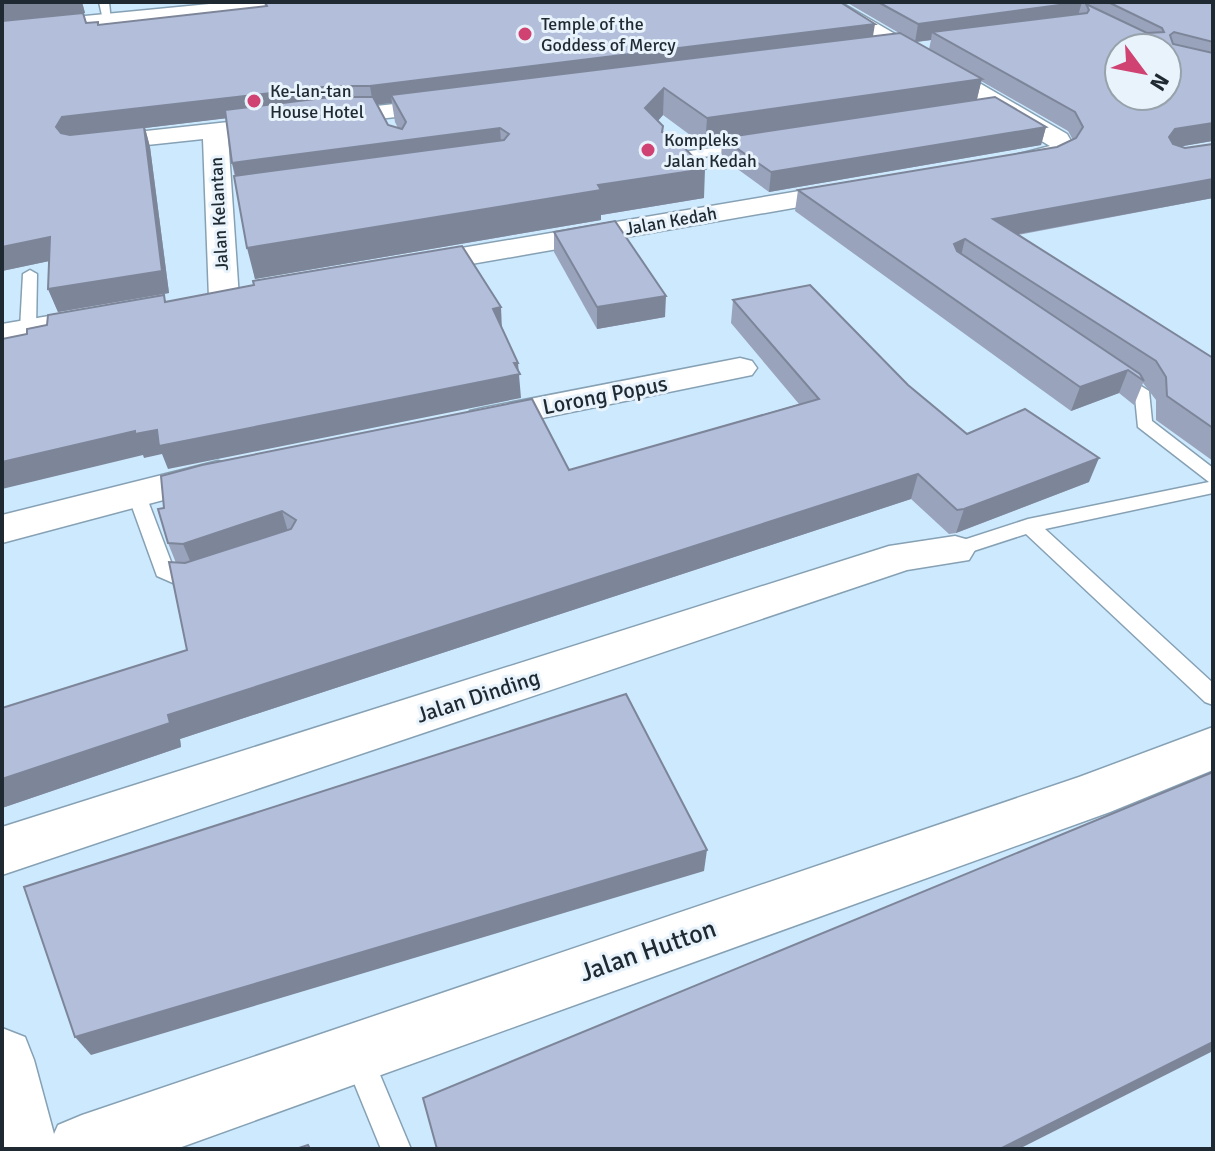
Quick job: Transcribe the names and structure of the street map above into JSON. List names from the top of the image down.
{
  "streets": {
    "street": [
      "Jalan Kelantan",
      "Jalan Kedah",
      "Lorong Popus",
      "Jalan Dinding",
      "Jalan Hutton"
    ]
  },
  "places": ["Temple of the Goddess of Mercy", "Ke-lan-tan House Hotel", "Kompleks Jalan Kedah"],
  "north": "bottom right"
}
